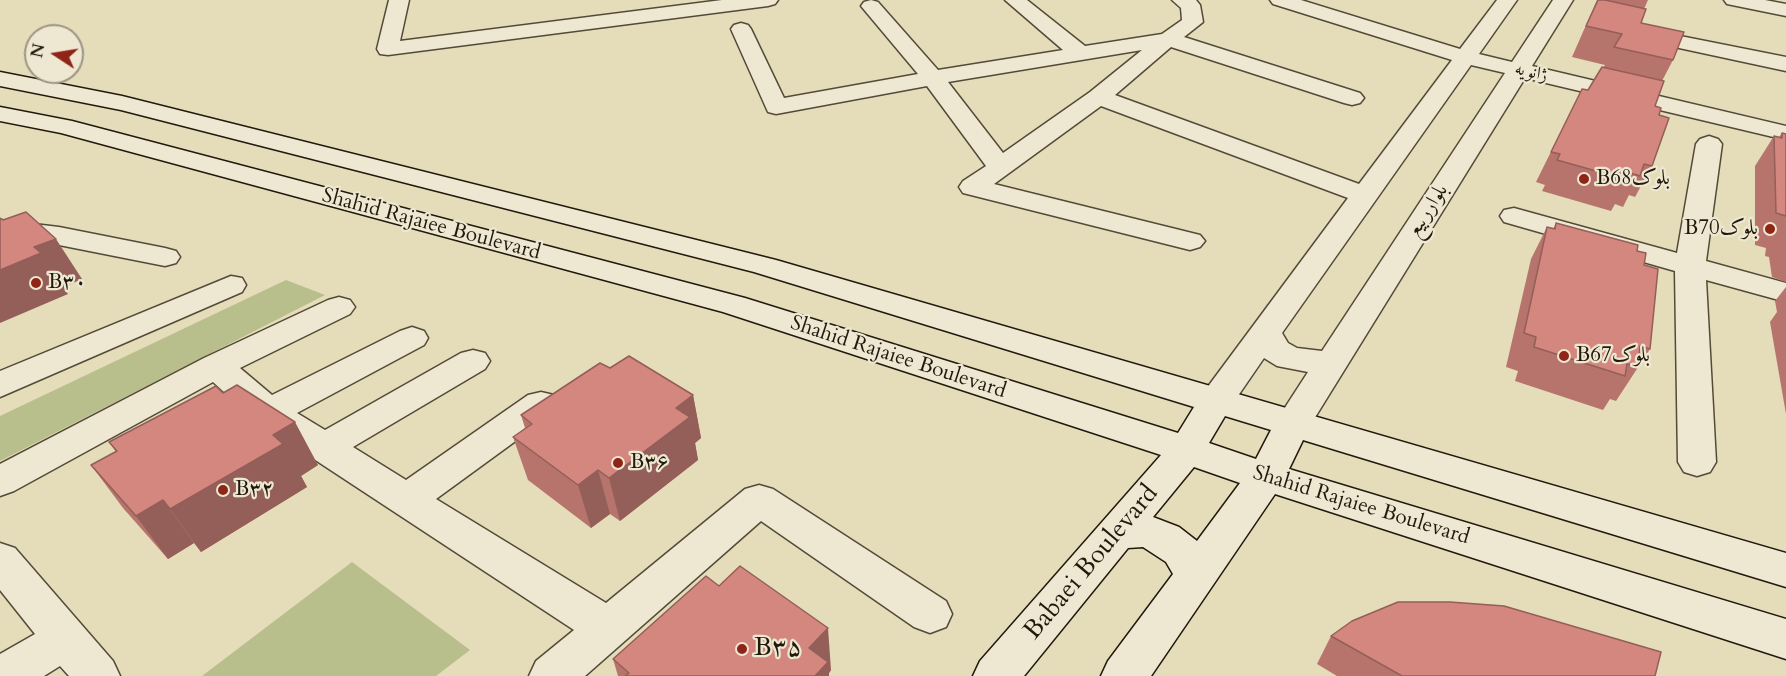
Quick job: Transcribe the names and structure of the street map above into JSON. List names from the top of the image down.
{
  "streets": {
    "street": [
      "ژانویه",
      "بلوارربیع",
      "Shahid Rajaiee Boulevard",
      "Babaei Boulevard"
    ]
  },
  "crossings": [
    ["ژانویه", "بلوارربیع"],
    ["بلوارربیع", "Shahid Rajaiee Boulevard"],
    ["Shahid Rajaiee Boulevard", "Babaei Boulevard"]
  ],
  "places": [
    "B68بلوک",
    "B70بلوک",
    "B۳۰",
    "B67بلوک",
    "B۳۶",
    "B۳۲",
    "B۳۵"
  ],
  "north": "left"
}
